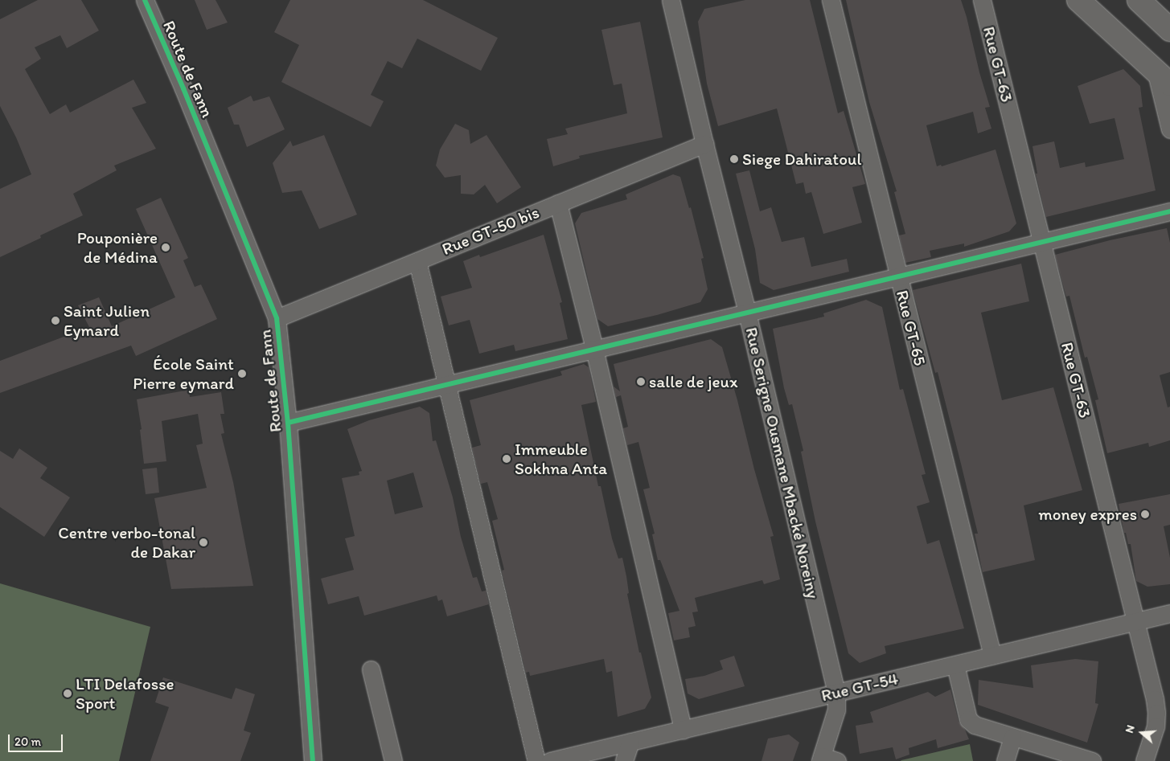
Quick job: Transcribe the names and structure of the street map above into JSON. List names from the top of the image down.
{
  "streets": {
    "street": [
      "Rue GT-63",
      "Route de Fann",
      "Rue GT-50 bis",
      "Rue GT-65",
      "Rue Serigne Ousmane Mbacké Noreiny",
      "Rue GT-54"
    ]
  },
  "crossings": [
    ["Rue GT-63", "Rue GT-54"],
    ["Route de Fann", "Rue GT-50 bis"],
    ["Rue GT-50 bis", "Rue Serigne Ousmane Mbacké Noreiny"],
    ["Rue GT-65", "Rue GT-54"],
    ["Rue Serigne Ousmane Mbacké Noreiny", "Rue GT-54"]
  ],
  "places": [
    "Siege Dahiratoul",
    "Pouponière de Médina",
    "Saint Julien Eymard",
    "École Saint Pierre eymard",
    "salle de jeux",
    "Immeuble Sokhna Anta",
    "money expres",
    "Centre verbo-tonal de Dakar",
    "LTI Delafosse Sport"
  ],
  "scale_bar": "20 m",
  "north": "left"
}
